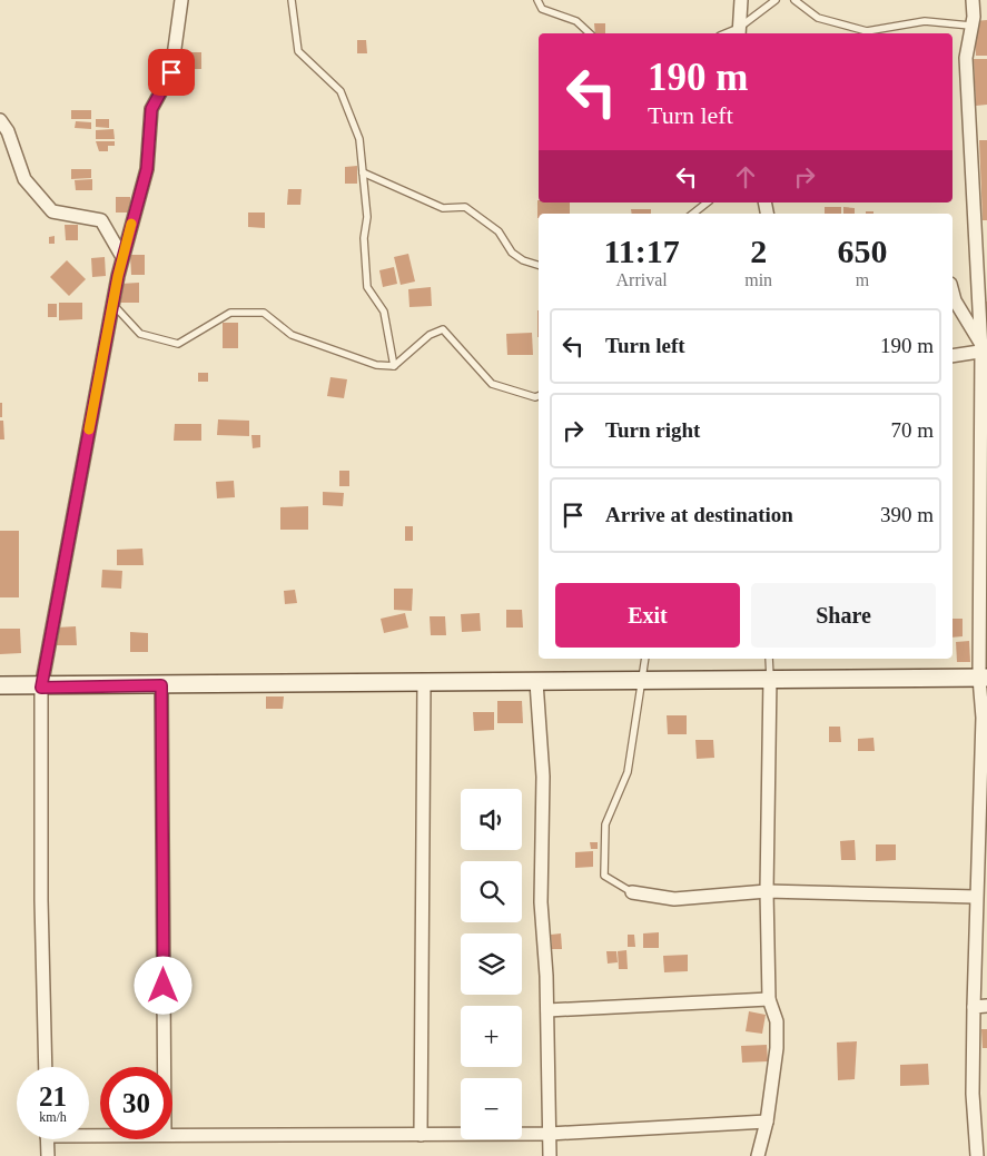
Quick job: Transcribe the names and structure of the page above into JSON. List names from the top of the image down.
{
  "page": {
    "turn": ["190 m", "Turn left"],
    "eta": [
      "11:17",
      "Arrival",
      "2",
      "min",
      "650",
      "m"
    ],
    "list": [
      {
        "name": "Turn left",
        "value": "190 m"
      },
      {
        "name": "Turn right",
        "value": "70 m"
      },
      {
        "name": "Arrive at destination",
        "value": "390 m"
      }
    ],
    "buttons": ["Exit", "Share"],
    "map_buttons": ["+", "−"],
    "speed": "21 km/h",
    "limit": "30"
  }
}
